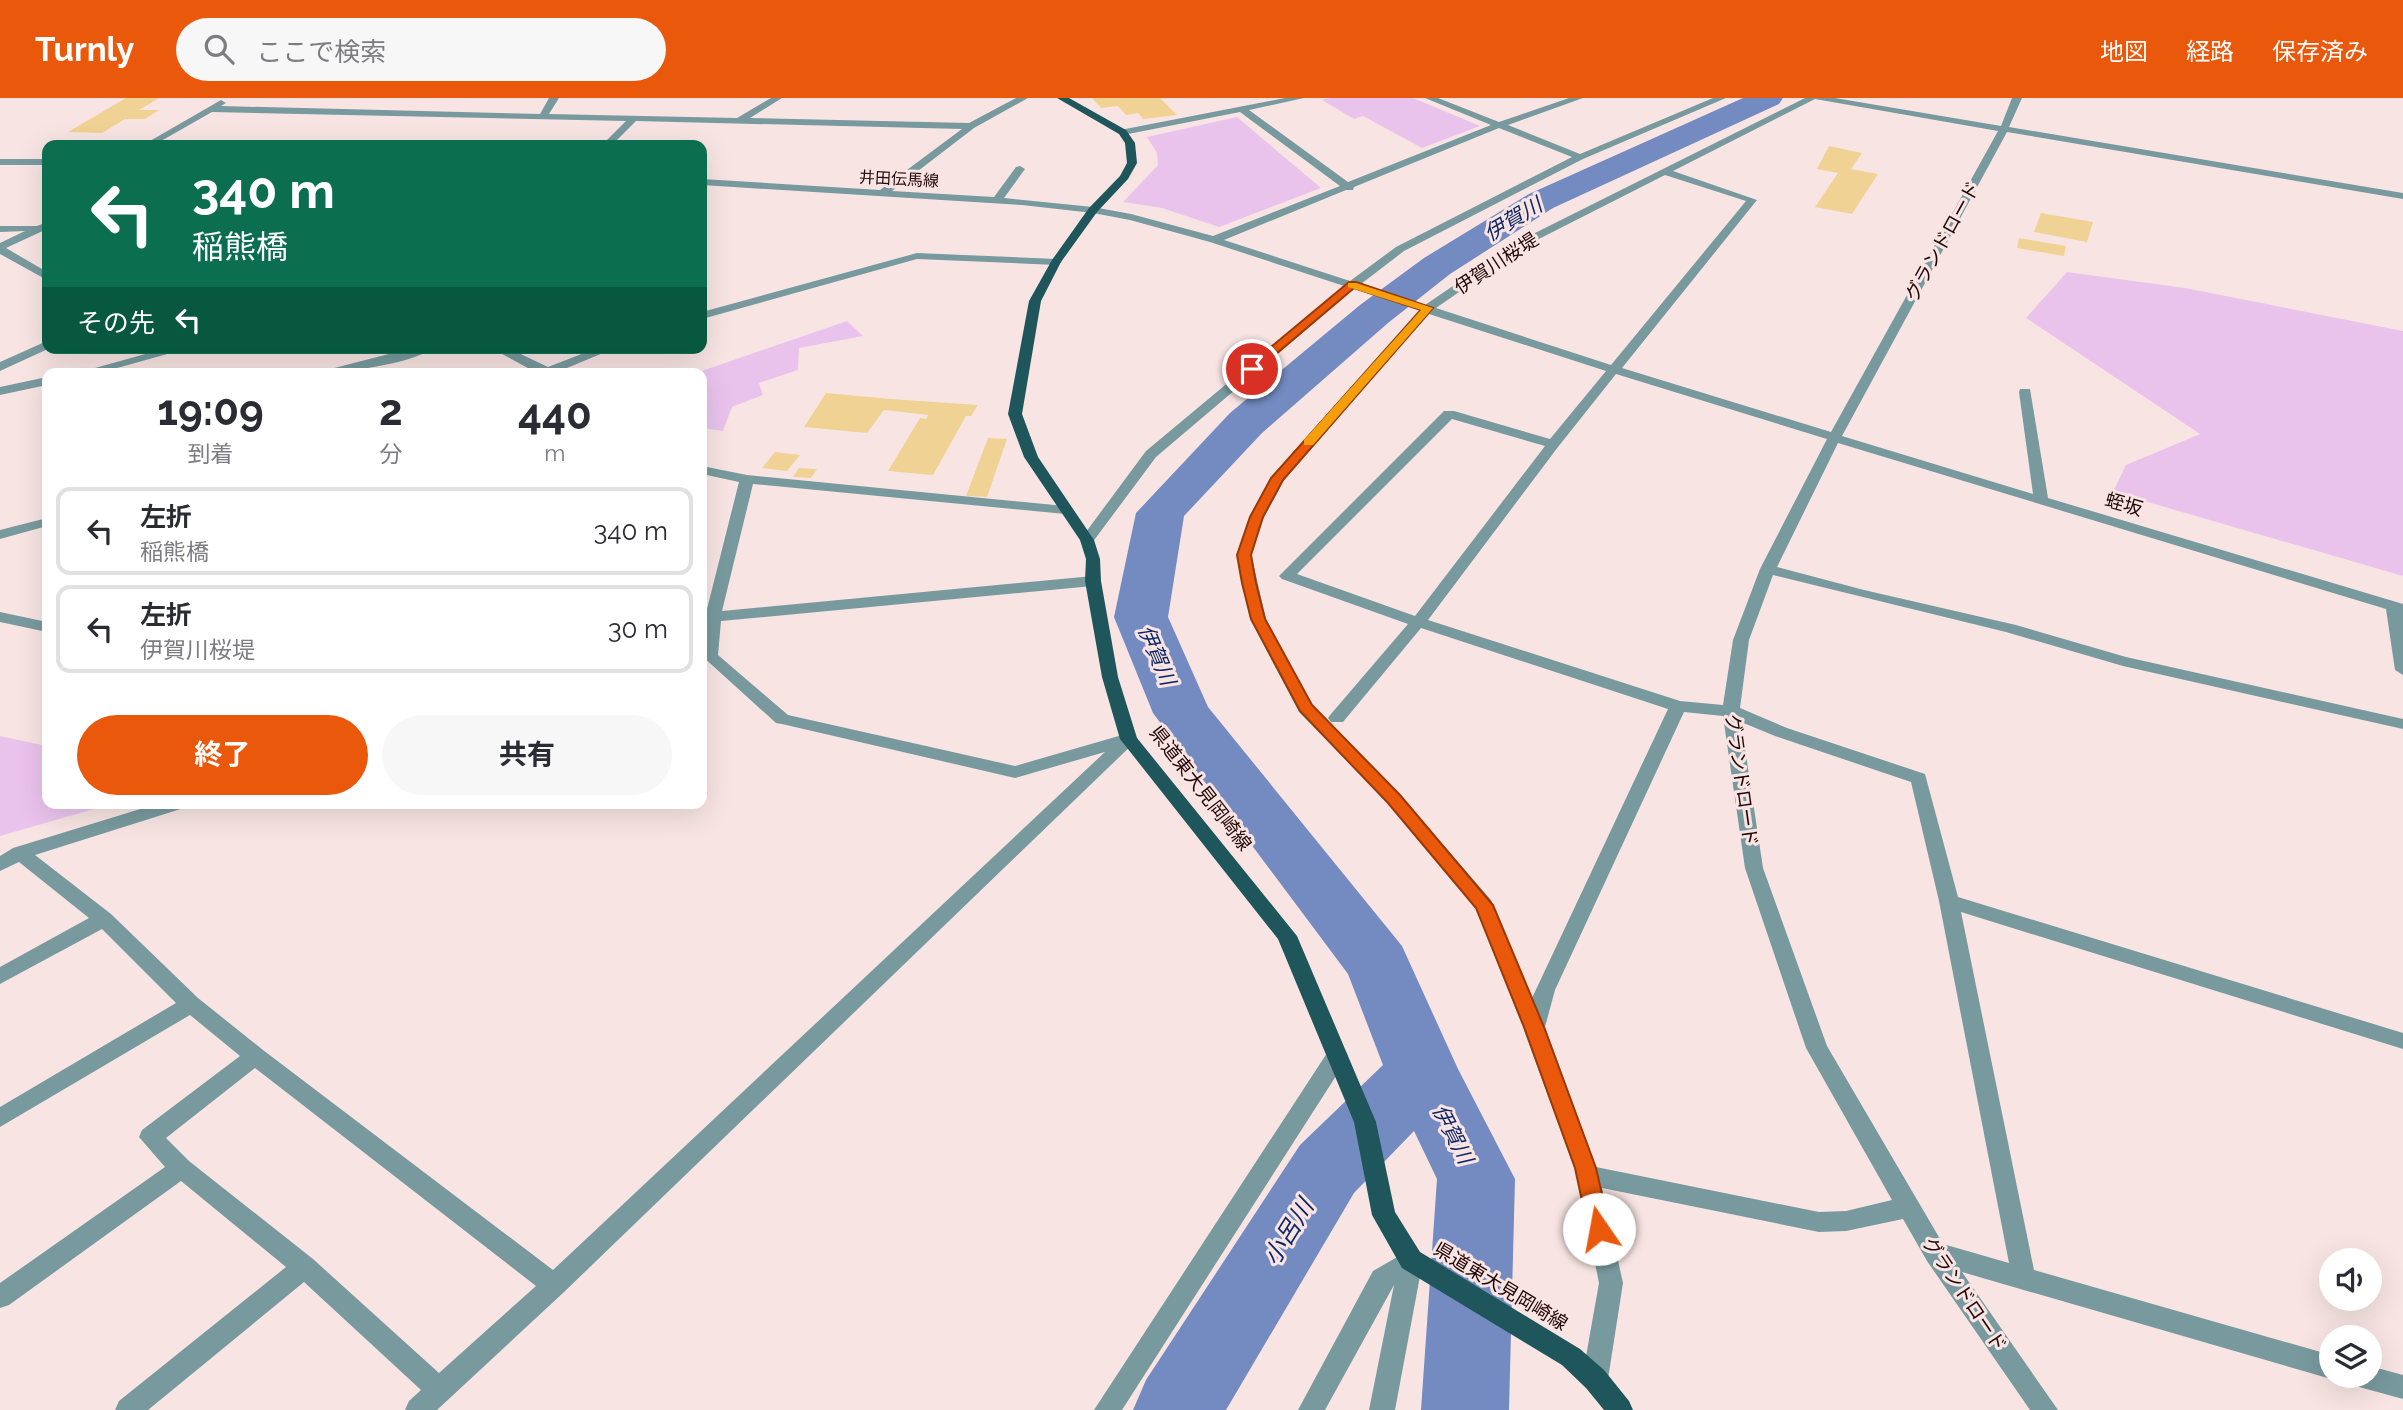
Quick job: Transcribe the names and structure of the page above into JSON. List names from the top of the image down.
{
  "streets": {
    "main road": ["県道東大見岡崎線"],
    "street": [
      "井田伝馬線",
      "グランドロード",
      "伊賀川桜堤",
      "蛭坂"
    ]
  },
  "crossings": [
    ["井田伝馬線", "伊賀川桜堤"],
    ["井田伝馬線", "蛭坂"],
    ["井田伝馬線", "県道東大見岡崎線"],
    ["グランドロード", "蛭坂"],
    ["伊賀川桜堤", "蛭坂"],
    ["伊賀川桜堤", "県道東大見岡崎線"]
  ],
  "water": ["伊賀川", "小呂川"],
  "page": {
    "header": "Turnly",
    "search": "ここで検索",
    "nav": ["地図", "経路", "保存済み"],
    "turn": ["340 m", "稲熊橋"],
    "then": "その先",
    "eta": [
      "19:09",
      "到着",
      "2",
      "分",
      "440",
      "m"
    ],
    "list": [
      {
        "name": "左折",
        "note": "稲熊橋",
        "value": "340 m"
      },
      {
        "name": "左折",
        "note": "伊賀川桜堤",
        "value": "30 m"
      }
    ],
    "buttons": ["終了", "共有"]
  }
}
